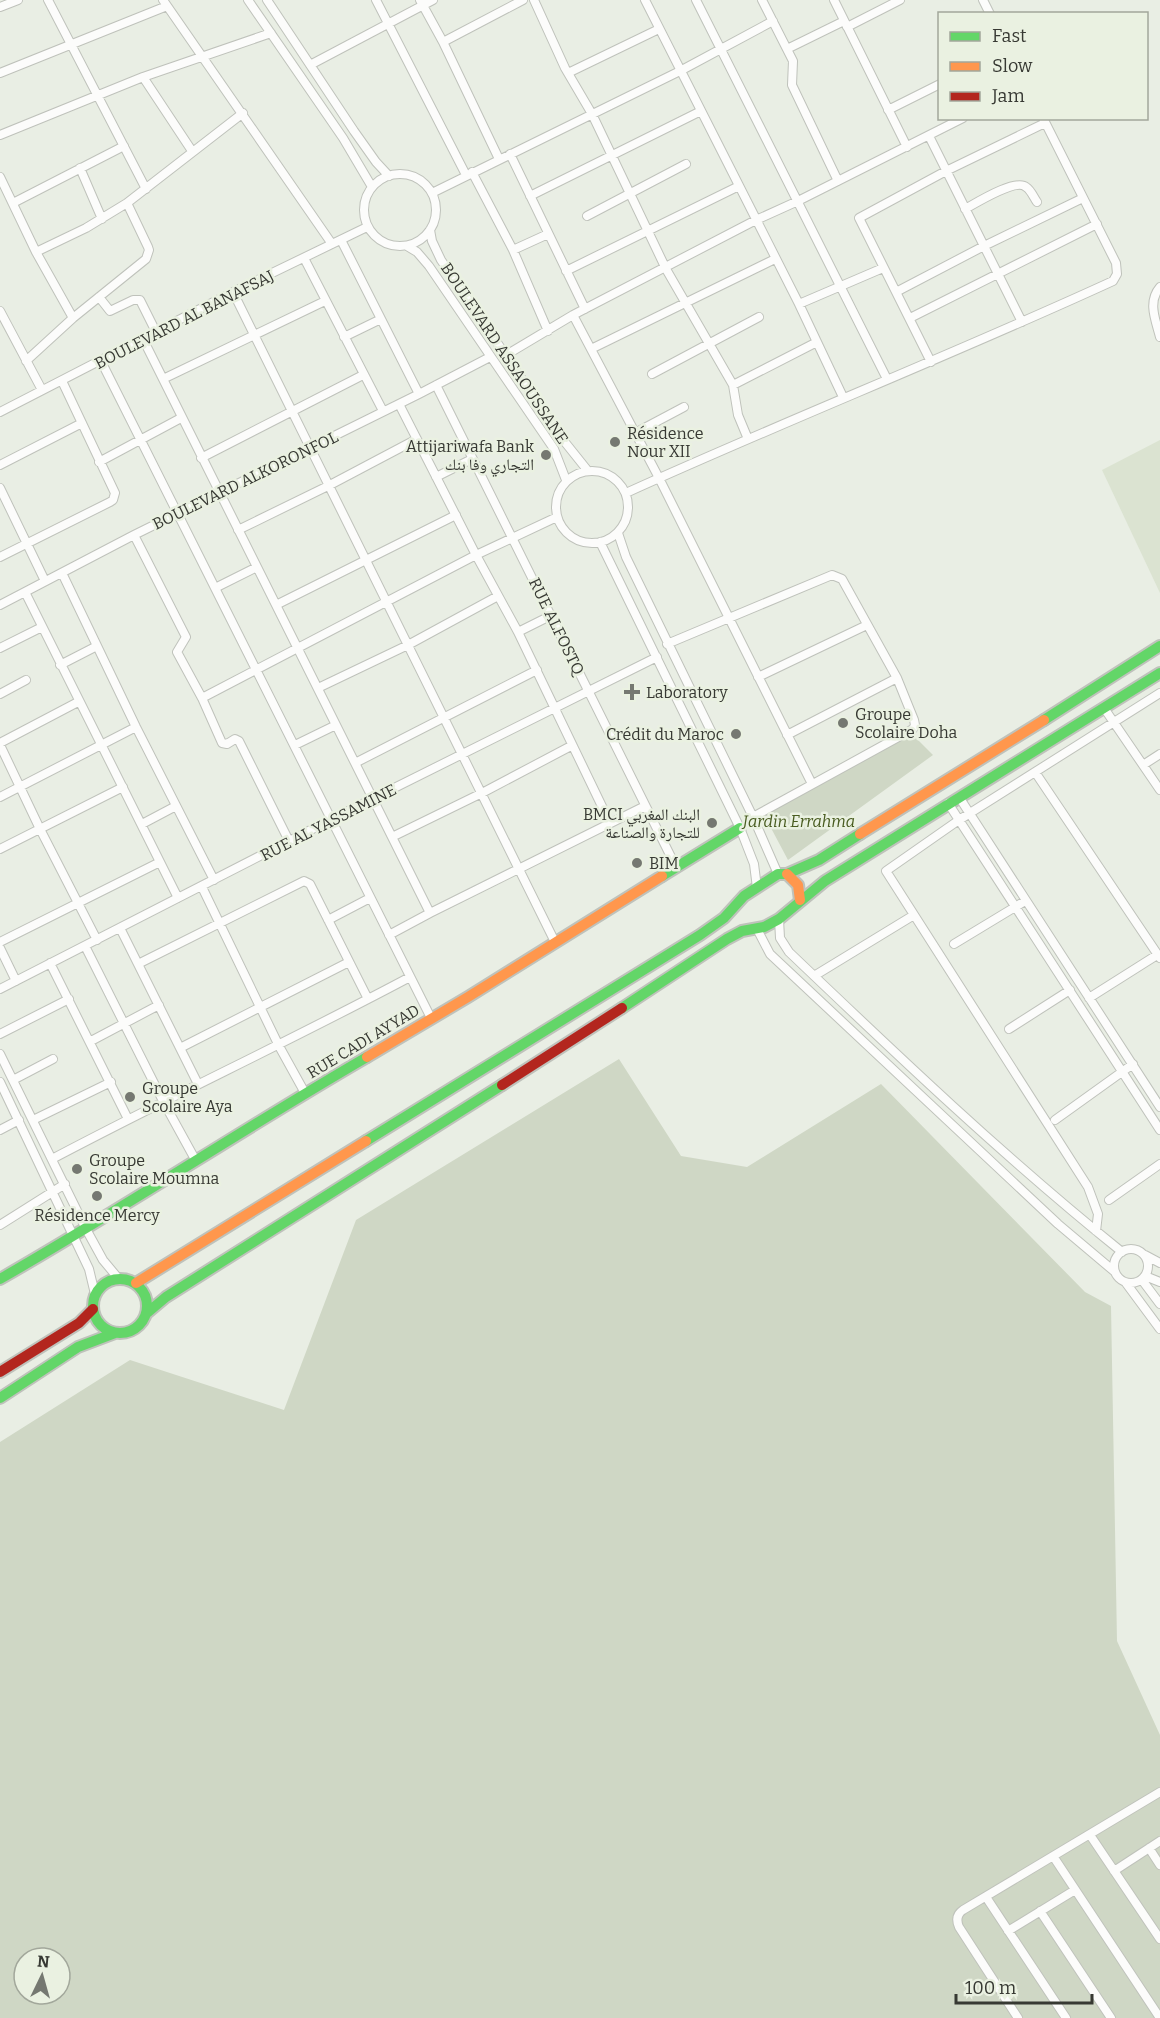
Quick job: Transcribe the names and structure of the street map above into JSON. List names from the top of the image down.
{
  "streets": {
    "main road": ["RUE CADI AYYAD"],
    "street": [
      "BOULEVARD AL BANAFSAJ",
      "BOULEVARD ASSAOUSSANE",
      "BOULEVARD ALKORONFOL",
      "RUE ALFOSTQ",
      "RUE AL YASSAMINE"
    ]
  },
  "crossings": [
    ["BOULEVARD AL BANAFSAJ", "BOULEVARD ASSAOUSSANE"],
    ["BOULEVARD ASSAOUSSANE", "BOULEVARD ALKORONFOL"],
    ["BOULEVARD ALKORONFOL", "RUE ALFOSTQ"],
    ["RUE ALFOSTQ", "RUE AL YASSAMINE"],
    ["RUE ALFOSTQ", "RUE CADI AYYAD"]
  ],
  "parks": ["Jardin Errahma"],
  "places": {
    "other": [
      "Résidence Nour XII",
      "Attijariwafa Bank التجاري وفا بنك",
      "Groupe Scolaire Doha",
      "Crédit du Maroc",
      "BMCI البنك المغربي للتجارة والصناعة",
      "BIM",
      "Groupe Scolaire Aya",
      "Groupe Scolaire Moumna",
      "Résidence Mercy"
    ],
    "health": ["Laboratory"]
  },
  "legend": ["Fast", "Slow", "Jam"],
  "scale_bar": "100 m",
  "north": "top"
}
